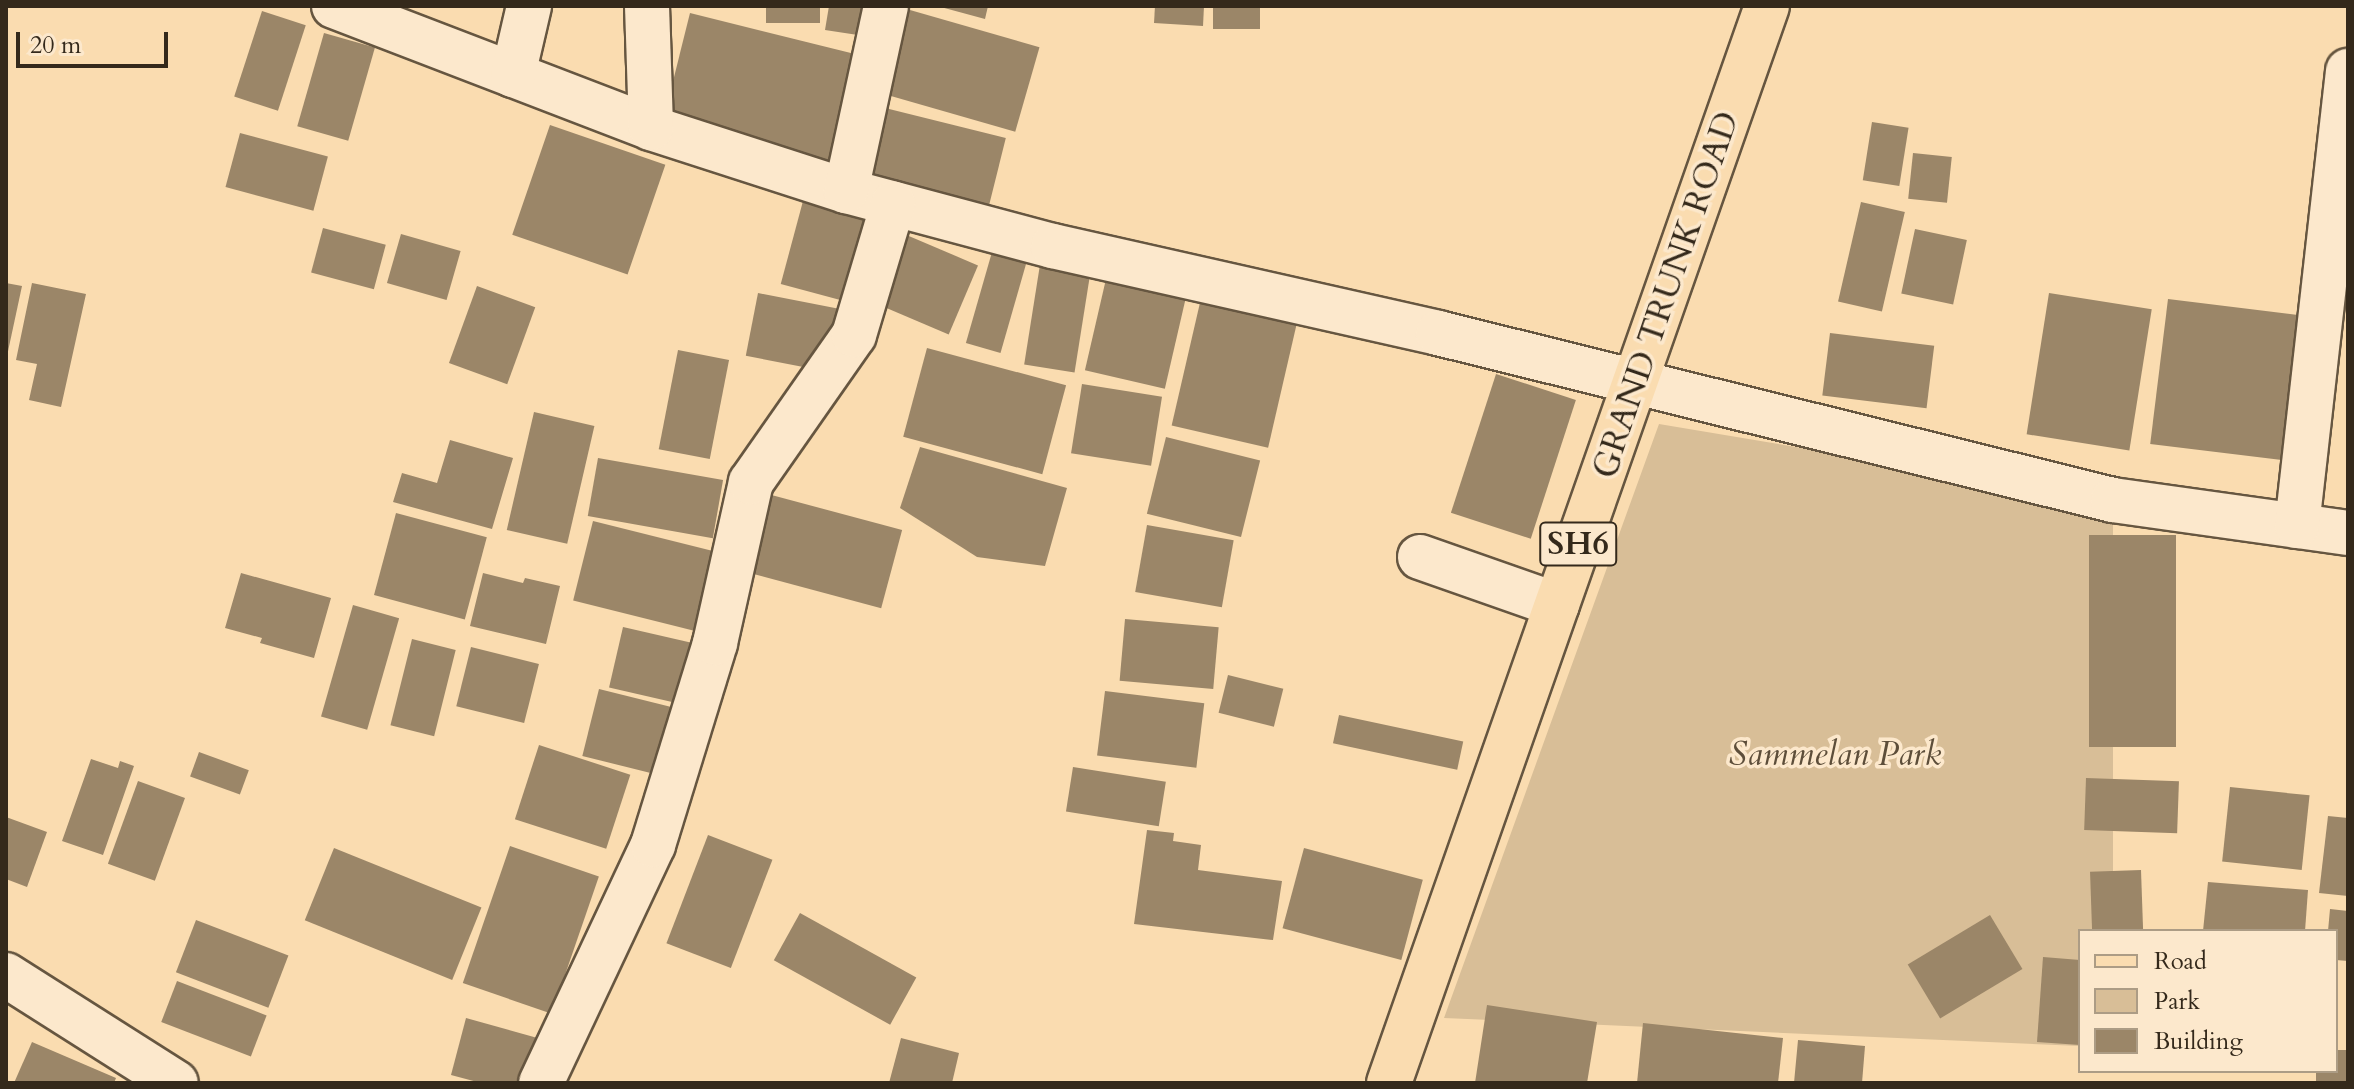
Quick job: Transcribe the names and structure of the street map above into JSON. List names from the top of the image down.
{
  "streets": {
    "main road": ["GRAND TRUNK ROAD", "SH6"]
  },
  "parks": ["Sammelan Park"],
  "legend": ["Road", "Park", "Building"],
  "scale_bar": "20 m"
}
